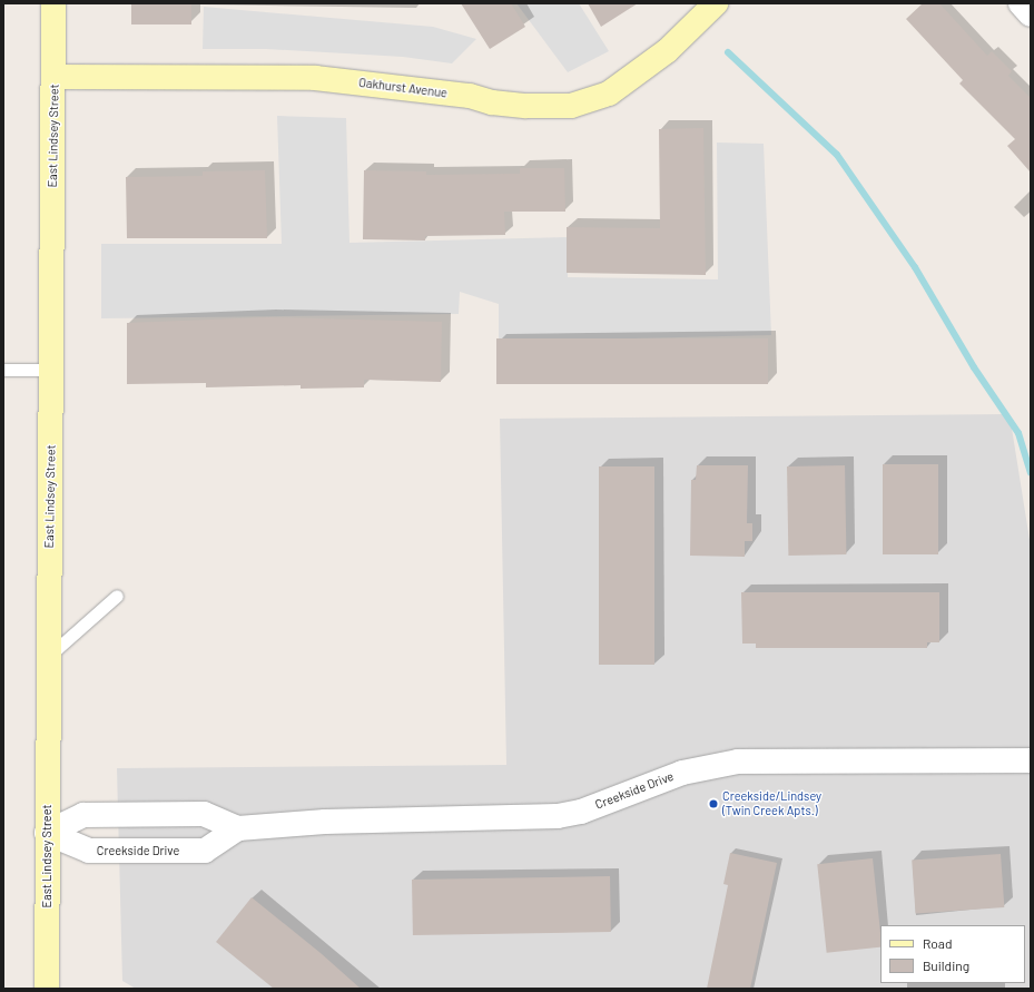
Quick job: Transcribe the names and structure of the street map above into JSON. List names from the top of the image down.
{
  "streets": {
    "street": ["Oakhurst Avenue", "East Lindsey Street", "Creekside Drive"]
  },
  "crossings": [
    ["Oakhurst Avenue", "East Lindsey Street"],
    ["East Lindsey Street", "Creekside Drive"]
  ],
  "places": ["Creekside/Lindsey (Twin Creek Apts.)"],
  "legend": ["Road", "Building"]
}
